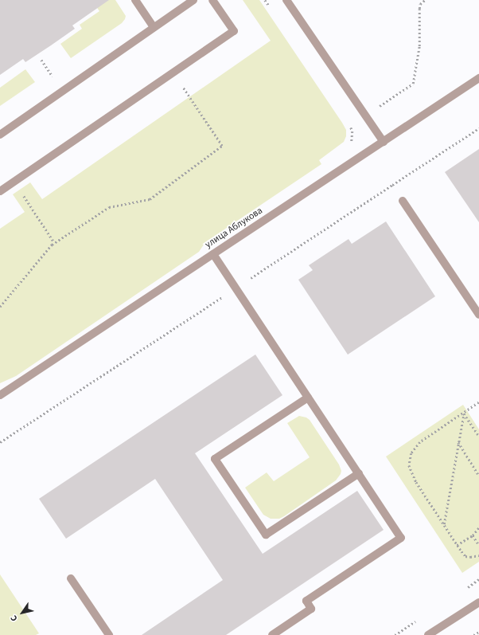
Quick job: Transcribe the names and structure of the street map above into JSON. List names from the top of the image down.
{
  "streets": {
    "street": ["улица Аблукова"]
  },
  "north": "bottom left"
}
